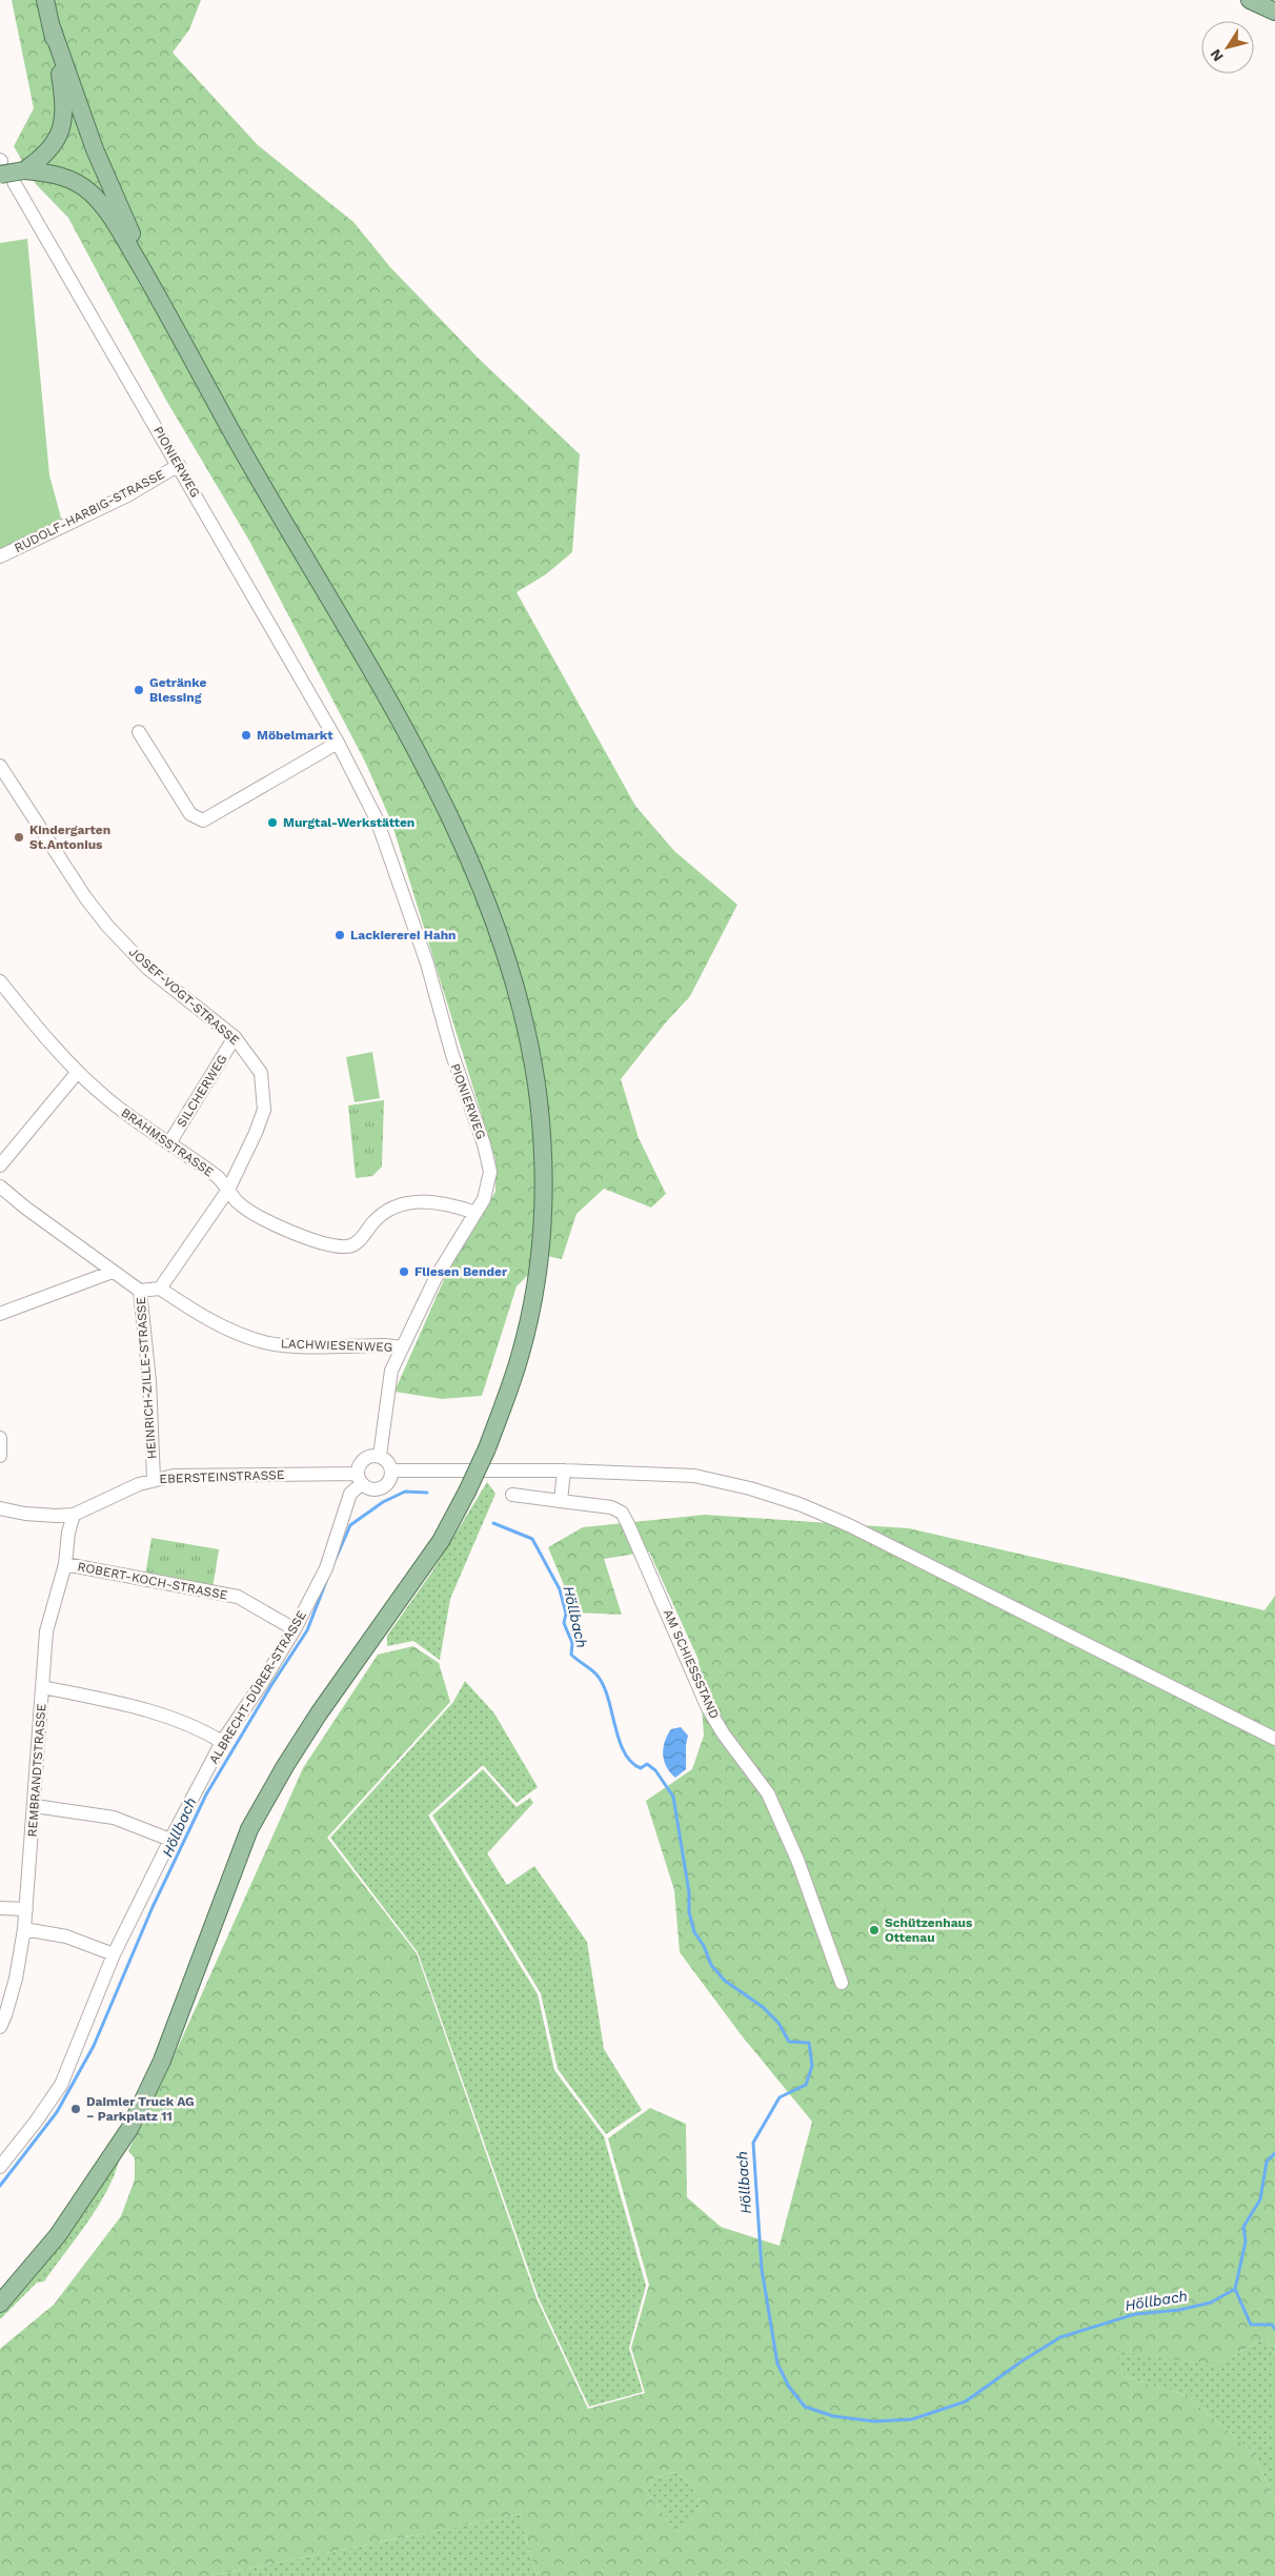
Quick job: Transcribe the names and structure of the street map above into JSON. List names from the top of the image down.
{
  "streets": {
    "street": [
      "PIONIERWEG",
      "RUDOLF-HARBIG-STRASSE",
      "JOSEF-VOGT-STRASSE",
      "SILCHERWEG",
      "BRAHMSSTRASSE",
      "LACHWIESENWEG",
      "HEINRICH-ZILLE-STRASSE",
      "EBERSTEINSTRASSE",
      "ROBERT-KOCH-STRASSE",
      "AM SCHIESSSTAND",
      "ALBRECHT-DÜRER-STRASSE",
      "REMBRANDTSTRASSE"
    ]
  },
  "crossings": [
    ["PIONIERWEG", "RUDOLF-HARBIG-STRASSE"],
    ["PIONIERWEG", "BRAHMSSTRASSE"],
    ["PIONIERWEG", "LACHWIESENWEG"],
    ["PIONIERWEG", "EBERSTEINSTRASSE"],
    ["PIONIERWEG", "ALBRECHT-DÜRER-STRASSE"],
    ["JOSEF-VOGT-STRASSE", "SILCHERWEG"],
    ["JOSEF-VOGT-STRASSE", "BRAHMSSTRASSE"],
    ["JOSEF-VOGT-STRASSE", "HEINRICH-ZILLE-STRASSE"],
    ["SILCHERWEG", "BRAHMSSTRASSE"],
    ["BRAHMSSTRASSE", "HEINRICH-ZILLE-STRASSE"],
    ["LACHWIESENWEG", "HEINRICH-ZILLE-STRASSE"],
    ["HEINRICH-ZILLE-STRASSE", "EBERSTEINSTRASSE"],
    ["EBERSTEINSTRASSE", "ALBRECHT-DÜRER-STRASSE"],
    ["EBERSTEINSTRASSE", "REMBRANDTSTRASSE"],
    ["ROBERT-KOCH-STRASSE", "ALBRECHT-DÜRER-STRASSE"],
    ["ROBERT-KOCH-STRASSE", "REMBRANDTSTRASSE"]
  ],
  "water": ["Höllbach"],
  "places": [
    "Getränke Blessing",
    "Möbelmarkt",
    "Murgtal-Werkstätten",
    "Kindergarten St.Antonius",
    "Lackiererei Hahn",
    "Fliesen Bender",
    "Schützenhaus Ottenau",
    "Daimler Truck AG − Parkplatz 11"
  ],
  "north": "bottom left"
}
